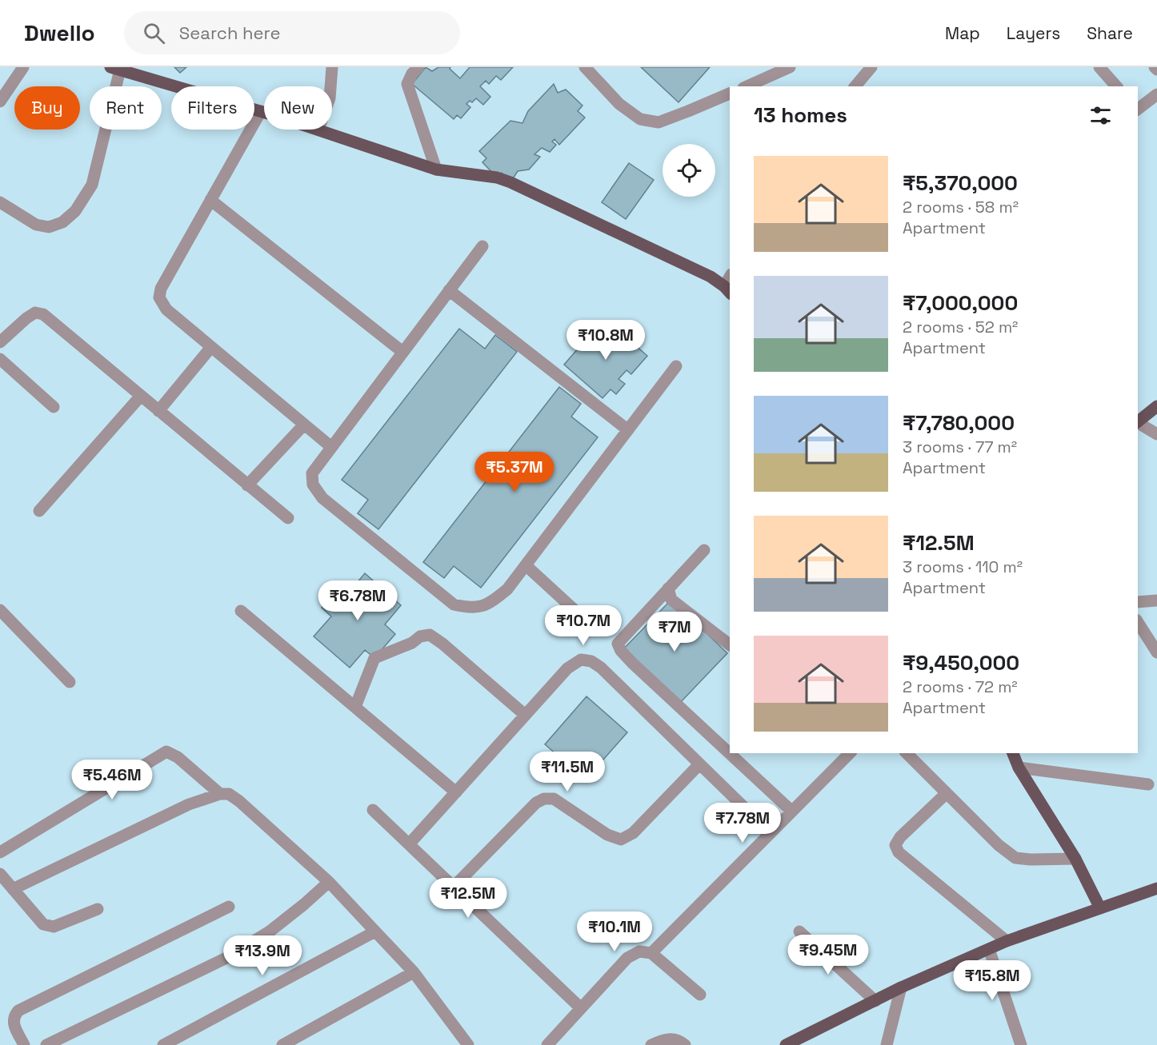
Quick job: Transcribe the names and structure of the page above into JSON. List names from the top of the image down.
{
  "page": {
    "header": "Dwello",
    "search": "Search here",
    "nav": ["Map", "Layers", "Share"],
    "chip": [
      "Buy",
      "Rent",
      "Filters",
      "New"
    ],
    "heading": "13 homes",
    "list": [
      {
        "name": "₹5,370,000",
        "note": "2 rooms · 58 m² · Apartment"
      },
      {
        "name": "₹7,000,000",
        "note": "2 rooms · 52 m² · Apartment"
      },
      {
        "name": "₹7,780,000",
        "note": "3 rooms · 77 m² · Apartment"
      },
      {
        "name": "₹12.5M",
        "note": "3 rooms · 110 m² · Apartment"
      },
      {
        "name": "₹9,450,000",
        "note": "2 rooms · 72 m² · Apartment"
      }
    ],
    "price": [
      "₹10.8M",
      "₹5.37M",
      "₹6.78M",
      "₹10.7M",
      "₹7M",
      "₹11.5M",
      "₹5.46M",
      "₹7.78M",
      "₹12.5M",
      "₹10.1M",
      "₹9.45M",
      "₹13.9M",
      "₹15.8M"
    ]
  }
}
